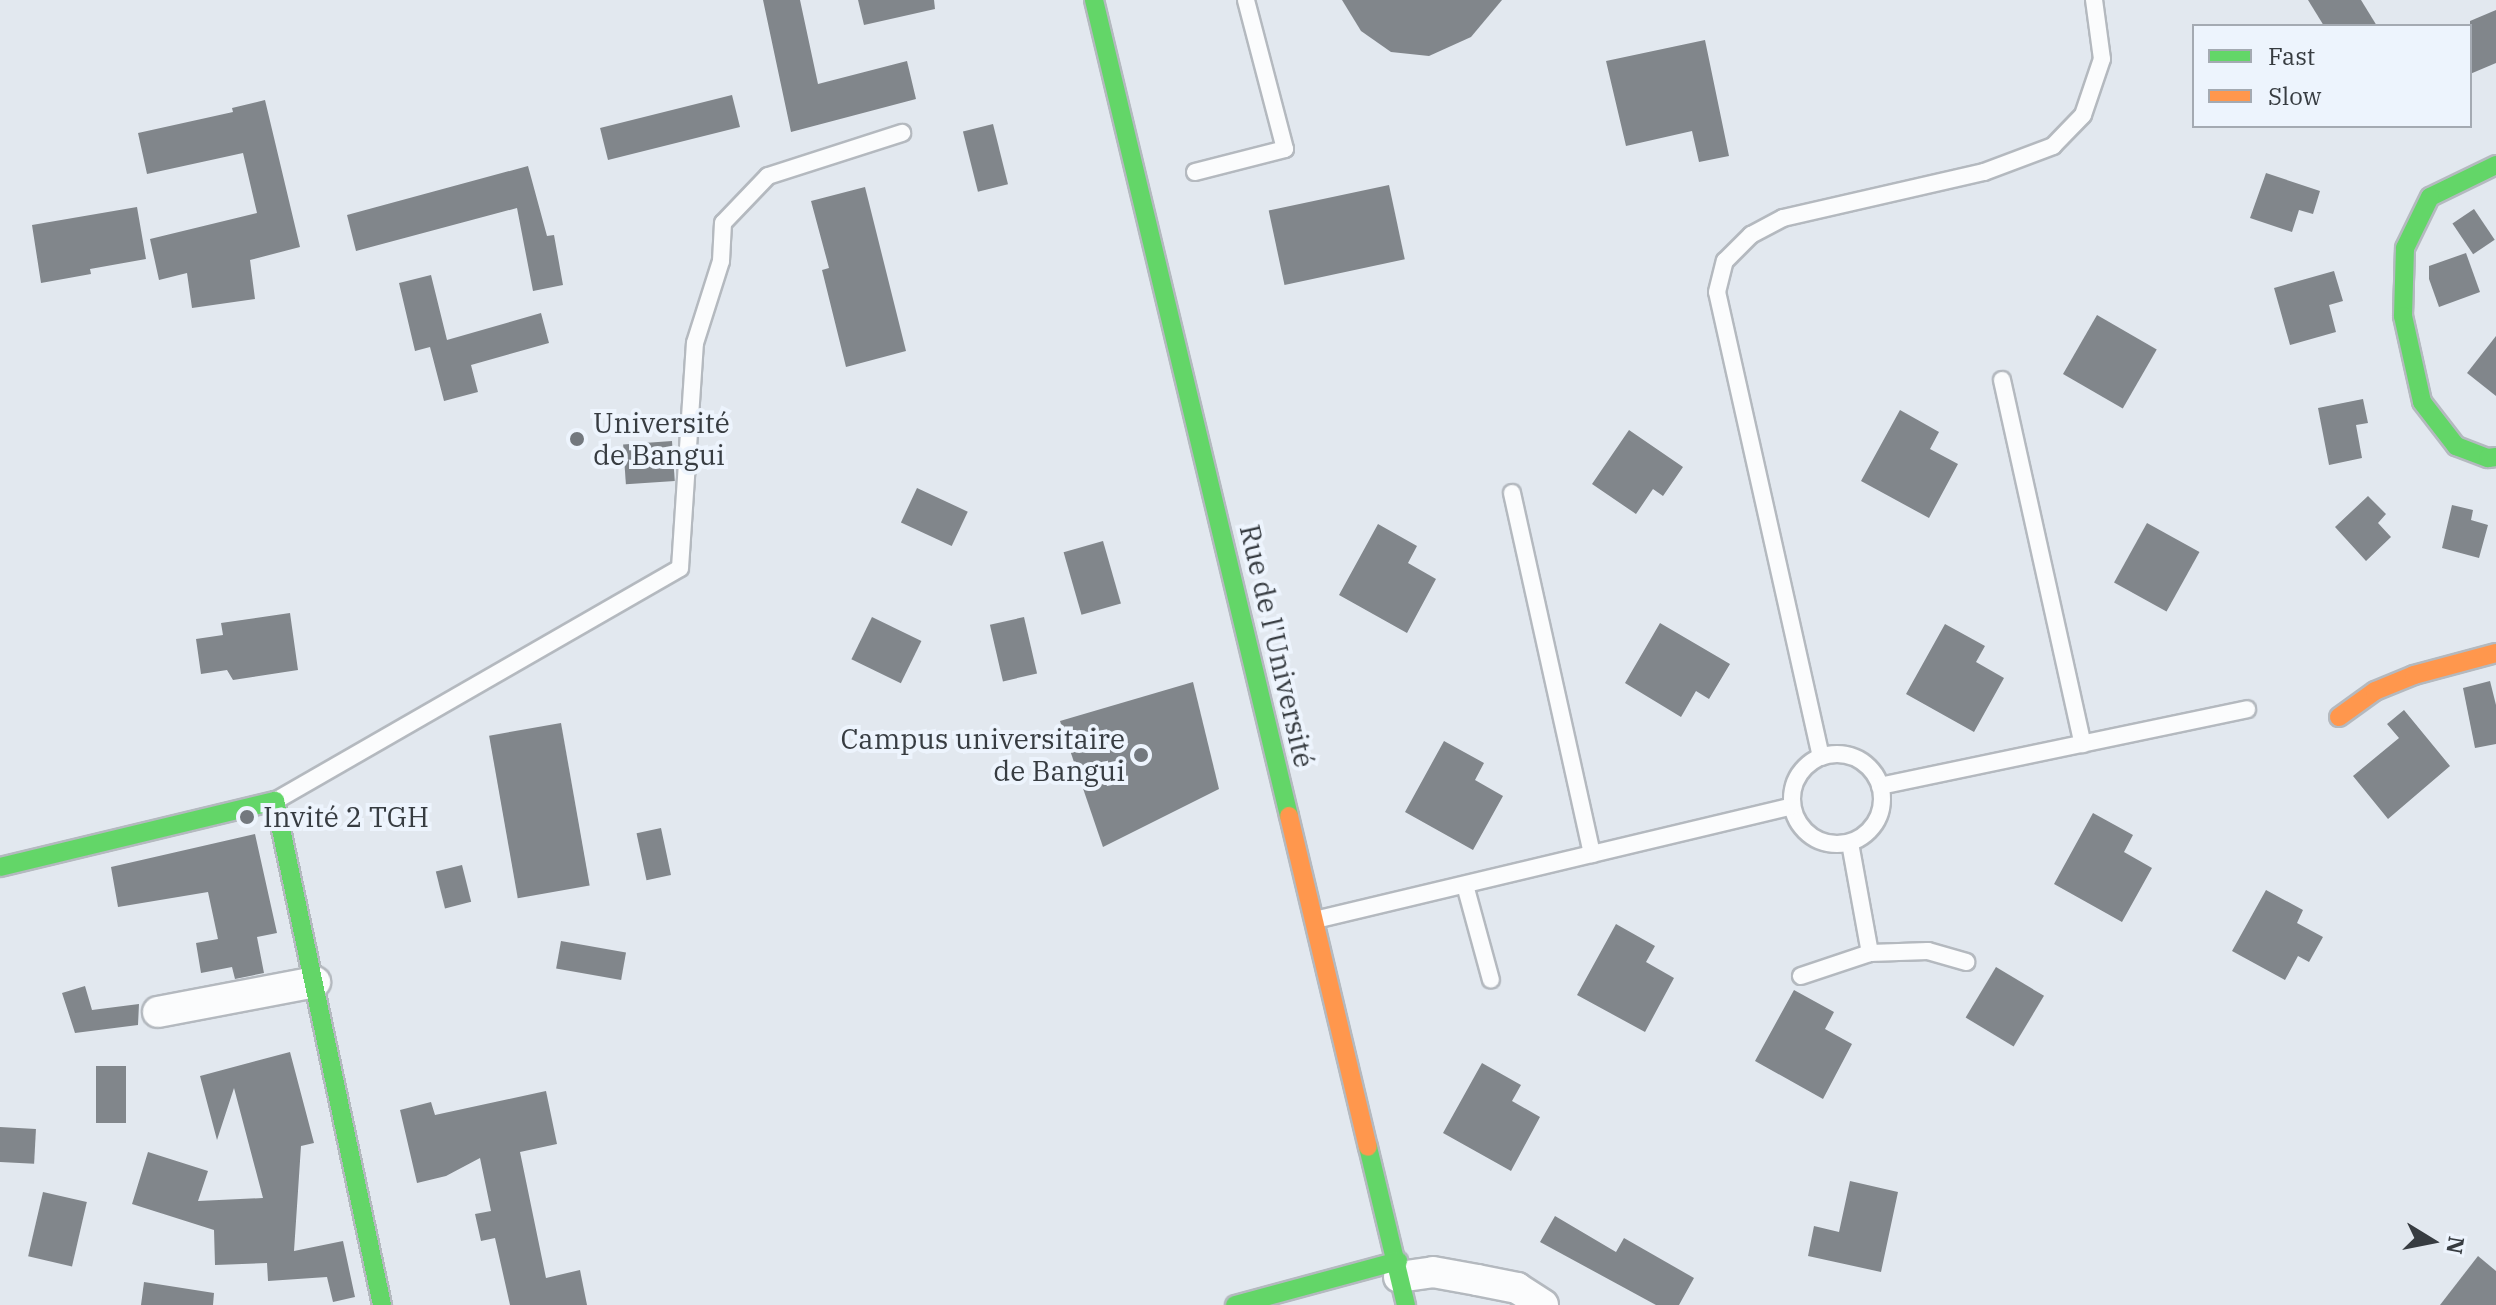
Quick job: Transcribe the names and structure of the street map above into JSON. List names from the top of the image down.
{
  "streets": {
    "street": ["Rue de l'Université"]
  },
  "places": ["Université de Bangui", "Campus universitaire de Bangui", "Invité 2 TGH"],
  "legend": ["Fast", "Slow"],
  "north": "right"
}
